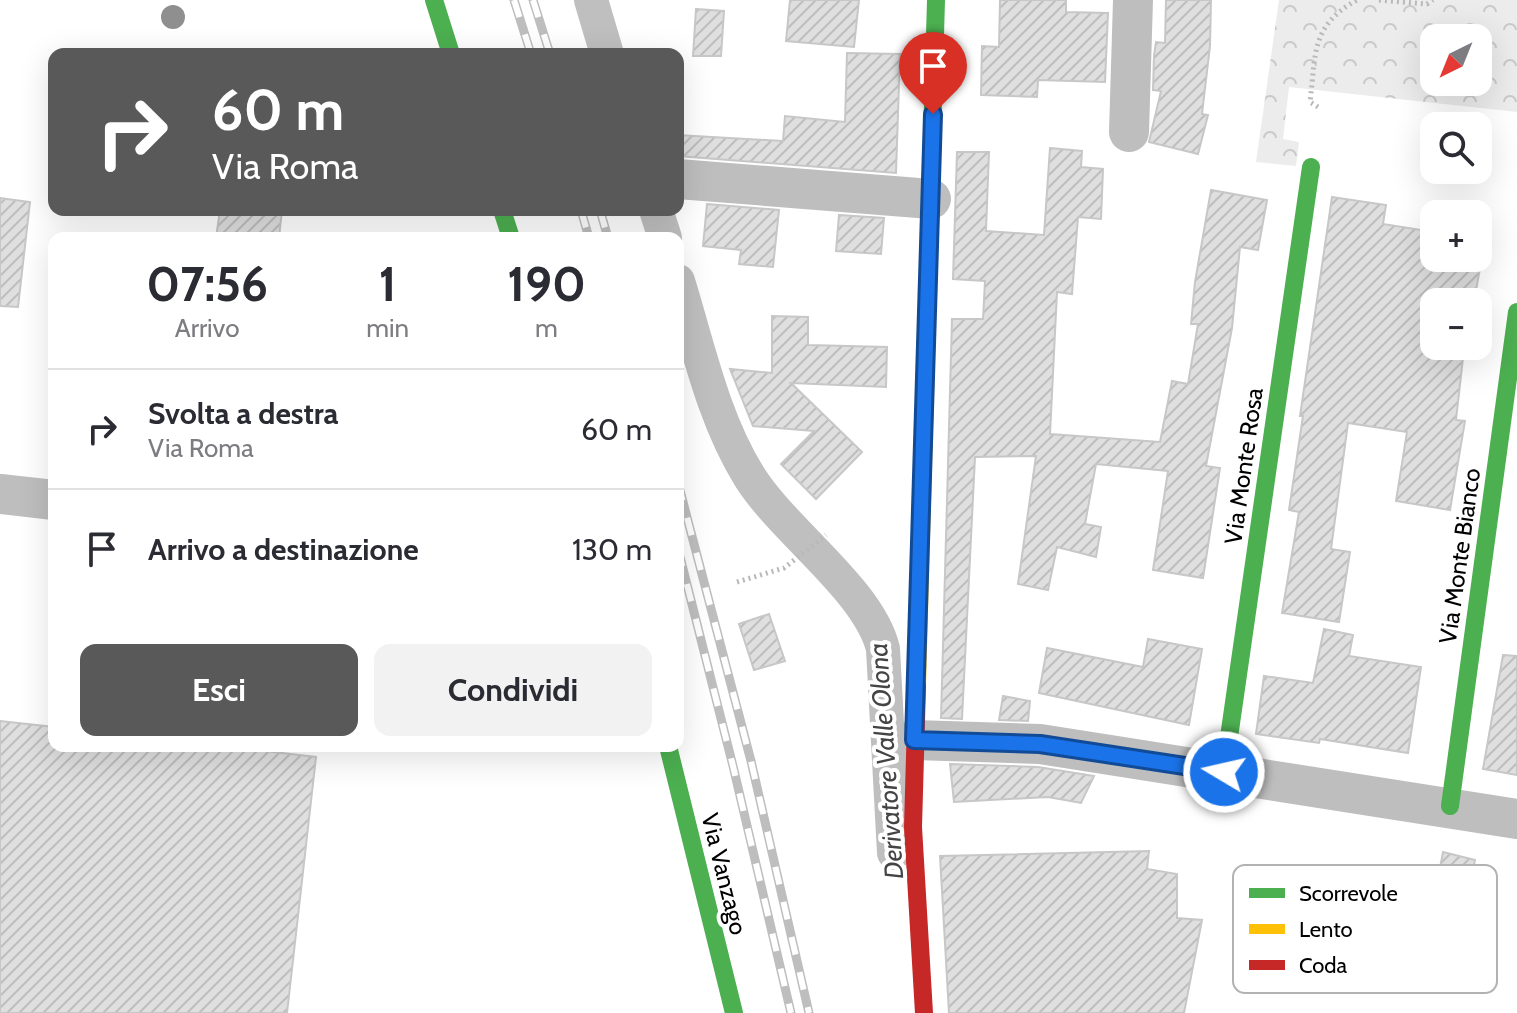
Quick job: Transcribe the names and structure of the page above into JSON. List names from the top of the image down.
{
  "streets": {
    "street": ["Via Monte Rosa", "Via Monte Bianco", "Via Vanzago"]
  },
  "water": ["Derivatore Valle Olona"],
  "legend": ["Scorrevole", "Lento", "Coda"],
  "north": "bottom left",
  "page": {
    "map_buttons": ["+", "−"],
    "turn": ["60 m", "Via Roma"],
    "eta": [
      "07:56",
      "Arrivo",
      "1",
      "min",
      "190",
      "m"
    ],
    "list": [
      {
        "name": "Svolta a destra",
        "note": "Via Roma",
        "value": "60 m"
      },
      {
        "name": "Arrivo a destinazione",
        "value": "130 m"
      }
    ],
    "buttons": ["Esci", "Condividi"]
  }
}
